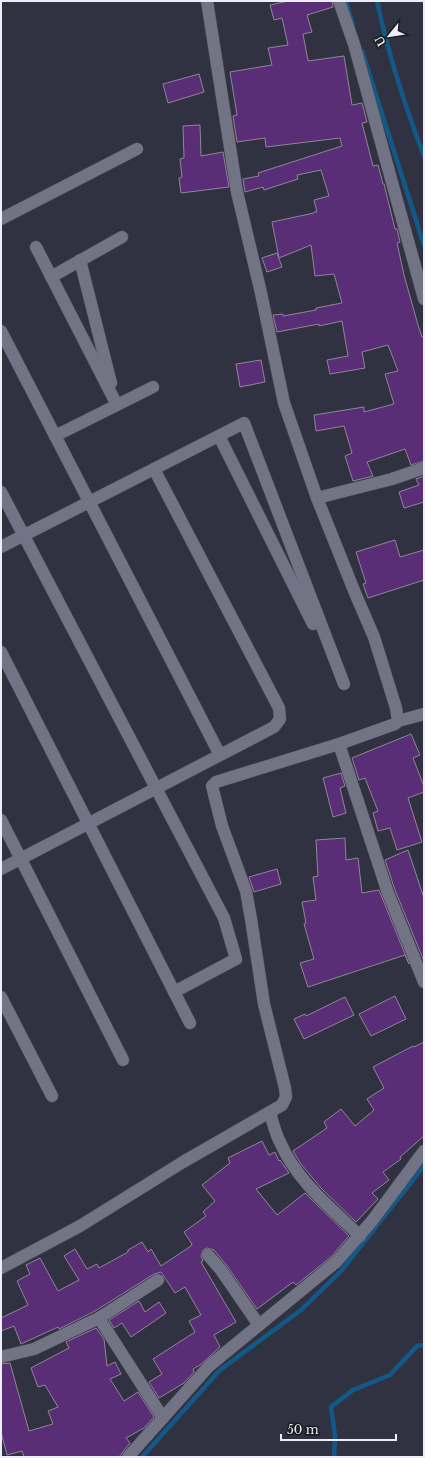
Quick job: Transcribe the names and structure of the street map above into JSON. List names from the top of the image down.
{
  "scale_bar": "50 m",
  "north": "bottom left"
}
